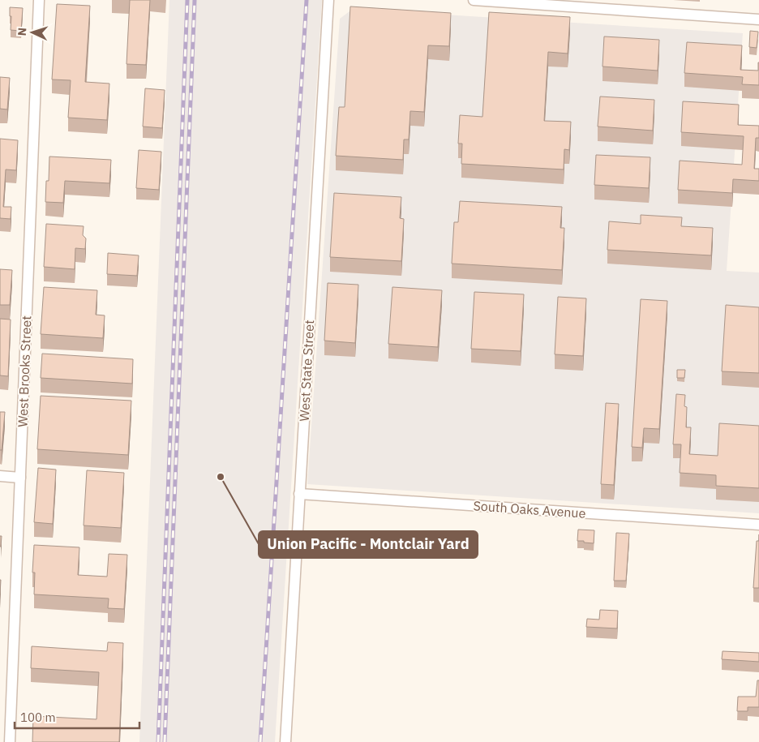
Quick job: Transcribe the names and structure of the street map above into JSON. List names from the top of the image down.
{
  "streets": {
    "street": ["West State Street", "West Brooks Street", "South Oaks Avenue"]
  },
  "crossings": [
    ["West State Street", "South Oaks Avenue"]
  ],
  "places": ["Union Pacific - Montclair Yard"],
  "scale_bar": "100 m",
  "north": "left"
}
